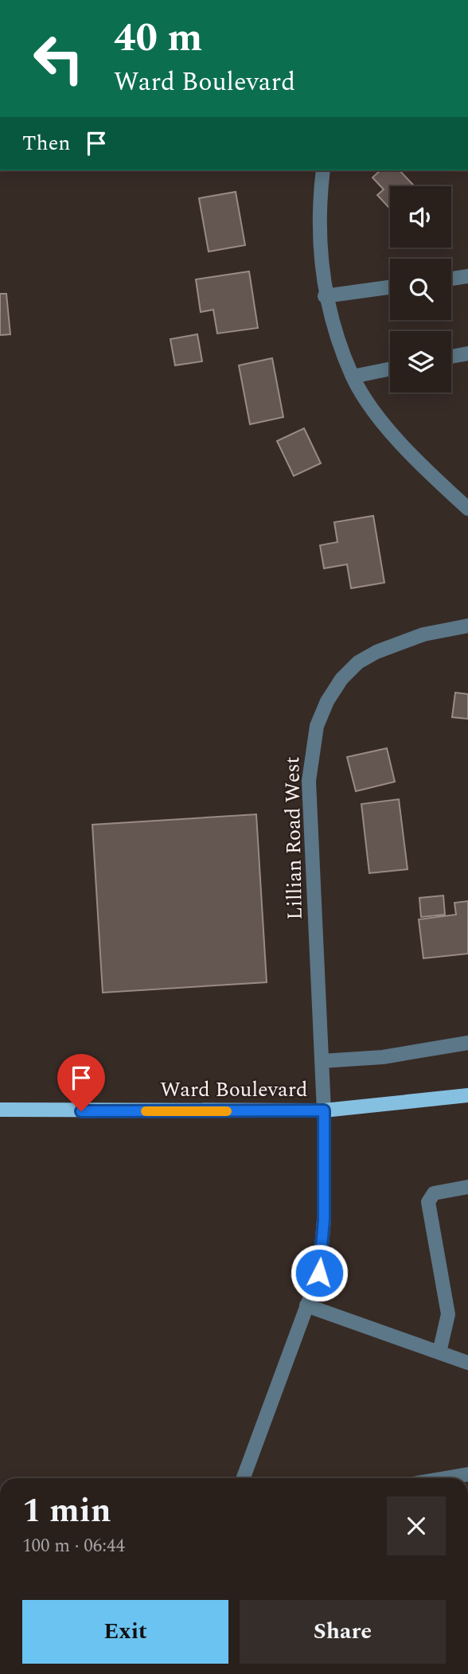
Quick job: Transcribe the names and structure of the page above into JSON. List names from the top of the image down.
{
  "streets": {
    "main road": ["Ward Boulevard"],
    "street": ["Lillian Road West"]
  },
  "crossings": [
    ["Lillian Road West", "Ward Boulevard"]
  ],
  "page": {
    "turn": ["40 m", "Ward Boulevard"],
    "then": "Then",
    "heading": ["1 min", "100 m · 06:44"],
    "buttons": ["Exit", "Share"]
  }
}
